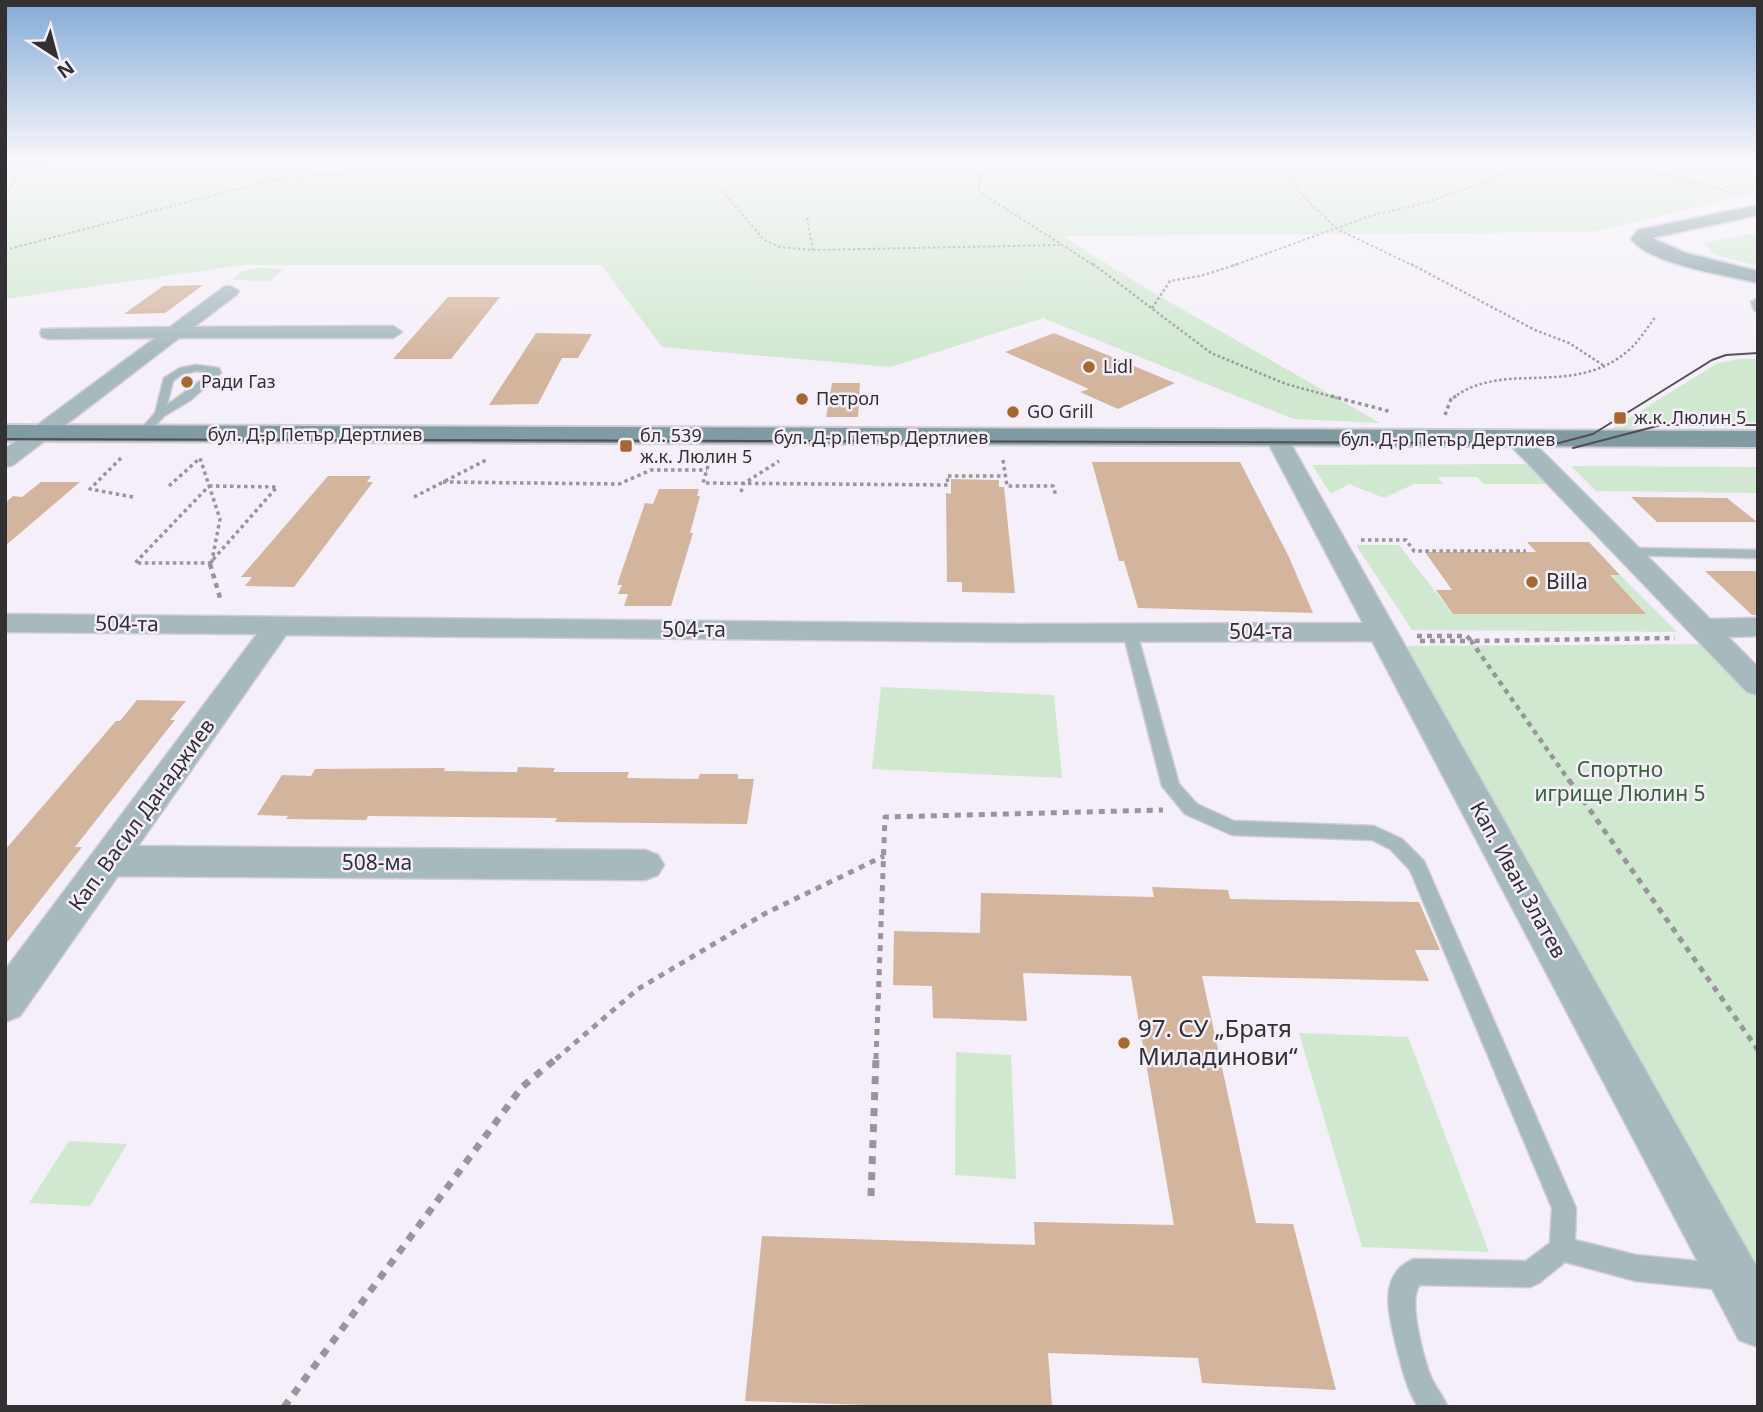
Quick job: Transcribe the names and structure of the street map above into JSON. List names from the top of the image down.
{
  "streets": {
    "main road": ["бул. Д-р Петър Дертлиев"],
    "street": [
      "504-та",
      "Кап. Васил Данаджиев",
      "508-ма",
      "Кап. Иван Златев"
    ]
  },
  "crossings": [
    ["бул. Д-р Петър Дертлиев", "Кап. Иван Златев"],
    ["504-та", "Кап. Васил Данаджиев"],
    ["504-та", "Кап. Иван Златев"],
    ["Кап. Васил Данаджиев", "508-ма"]
  ],
  "parks": ["Спортно игрище Люлин 5"],
  "places": {
    "other": [
      "Lidl",
      "Ради Газ",
      "Петрол",
      "GO Grill",
      "Billa",
      "97. СУ „Братя Миладинови“"
    ],
    "transit": ["ж.к. Люлин 5", "бл. 539 ж.к. Люлин 5"]
  },
  "north": "bottom right"
}
